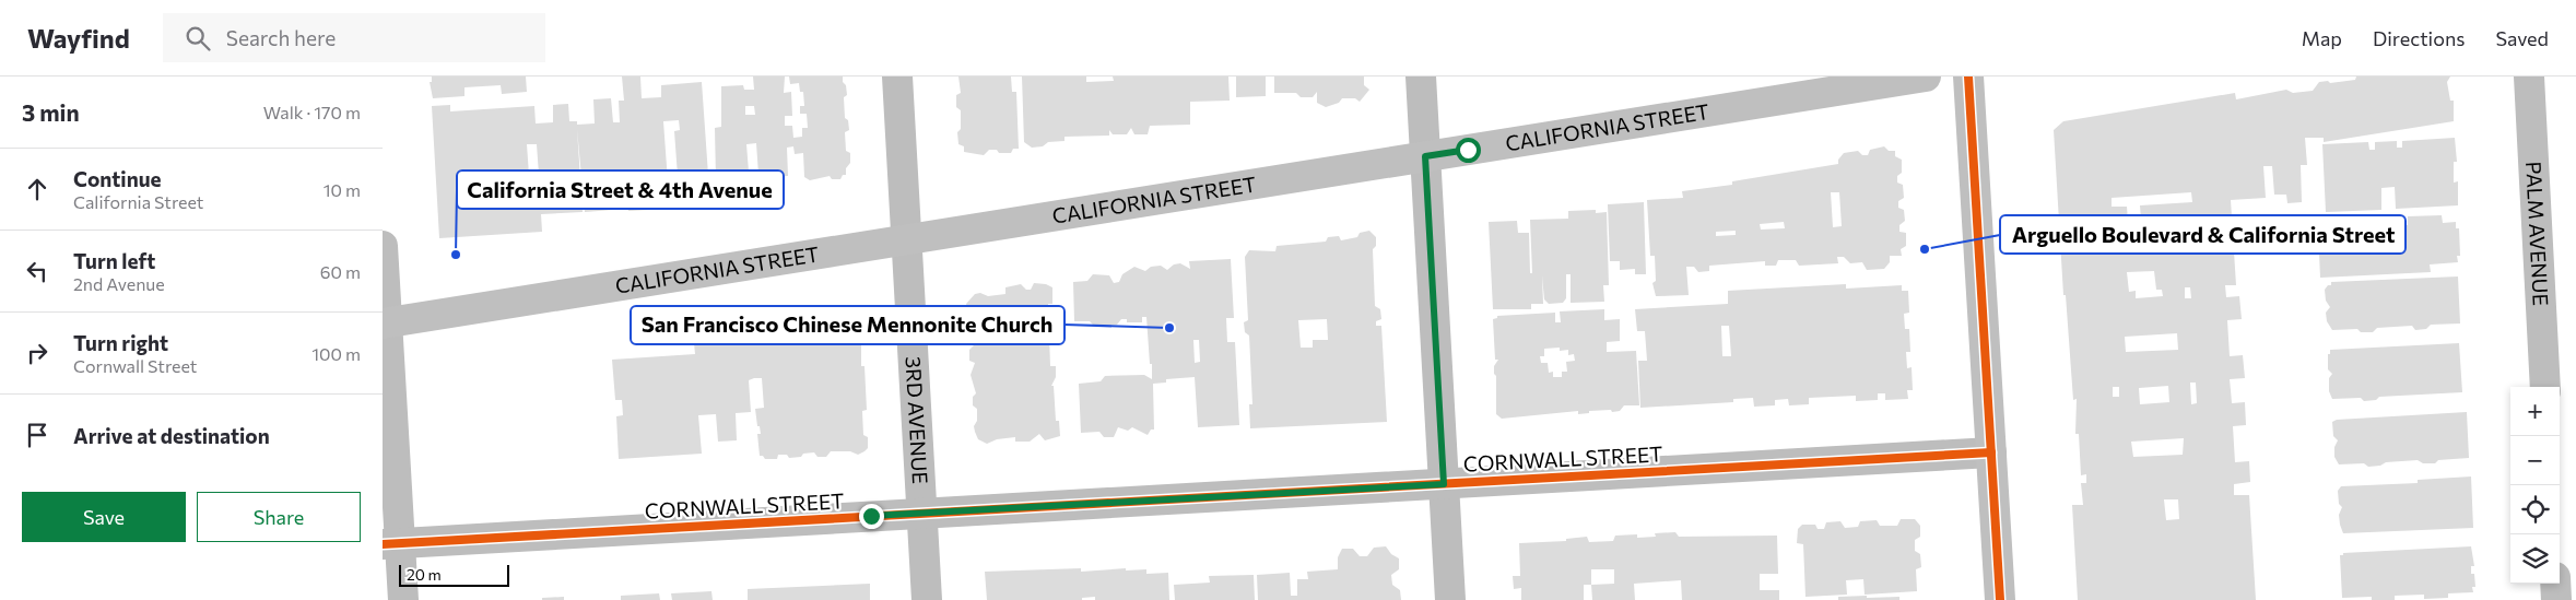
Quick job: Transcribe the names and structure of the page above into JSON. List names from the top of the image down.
{
  "streets": {
    "main road": ["CALIFORNIA STREET"],
    "street": ["PALM AVENUE", "3RD AVENUE", "CORNWALL STREET"]
  },
  "crossings": [
    ["CALIFORNIA STREET", "3RD AVENUE"],
    ["3RD AVENUE", "CORNWALL STREET"]
  ],
  "places": ["Arguello Boulevard & California Street", "California Street & 4th Avenue", "San Francisco Chinese Mennonite Church"],
  "scale_bar": "20 m",
  "page": {
    "header": "Wayfind",
    "search": "Search here",
    "nav": ["Map", "Directions", "Saved"],
    "heading": ["3 min", "Walk · 170 m"],
    "list": [
      ["Continue", "California Street", "10 m"],
      ["Turn left", "2nd Avenue", "60 m"],
      ["Turn right", "Cornwall Street", "100 m"],
      "Arrive at destination"
    ],
    "map_buttons": ["+", "−"],
    "buttons": ["Save", "Share"],
    "scale": "20 m"
  }
}
